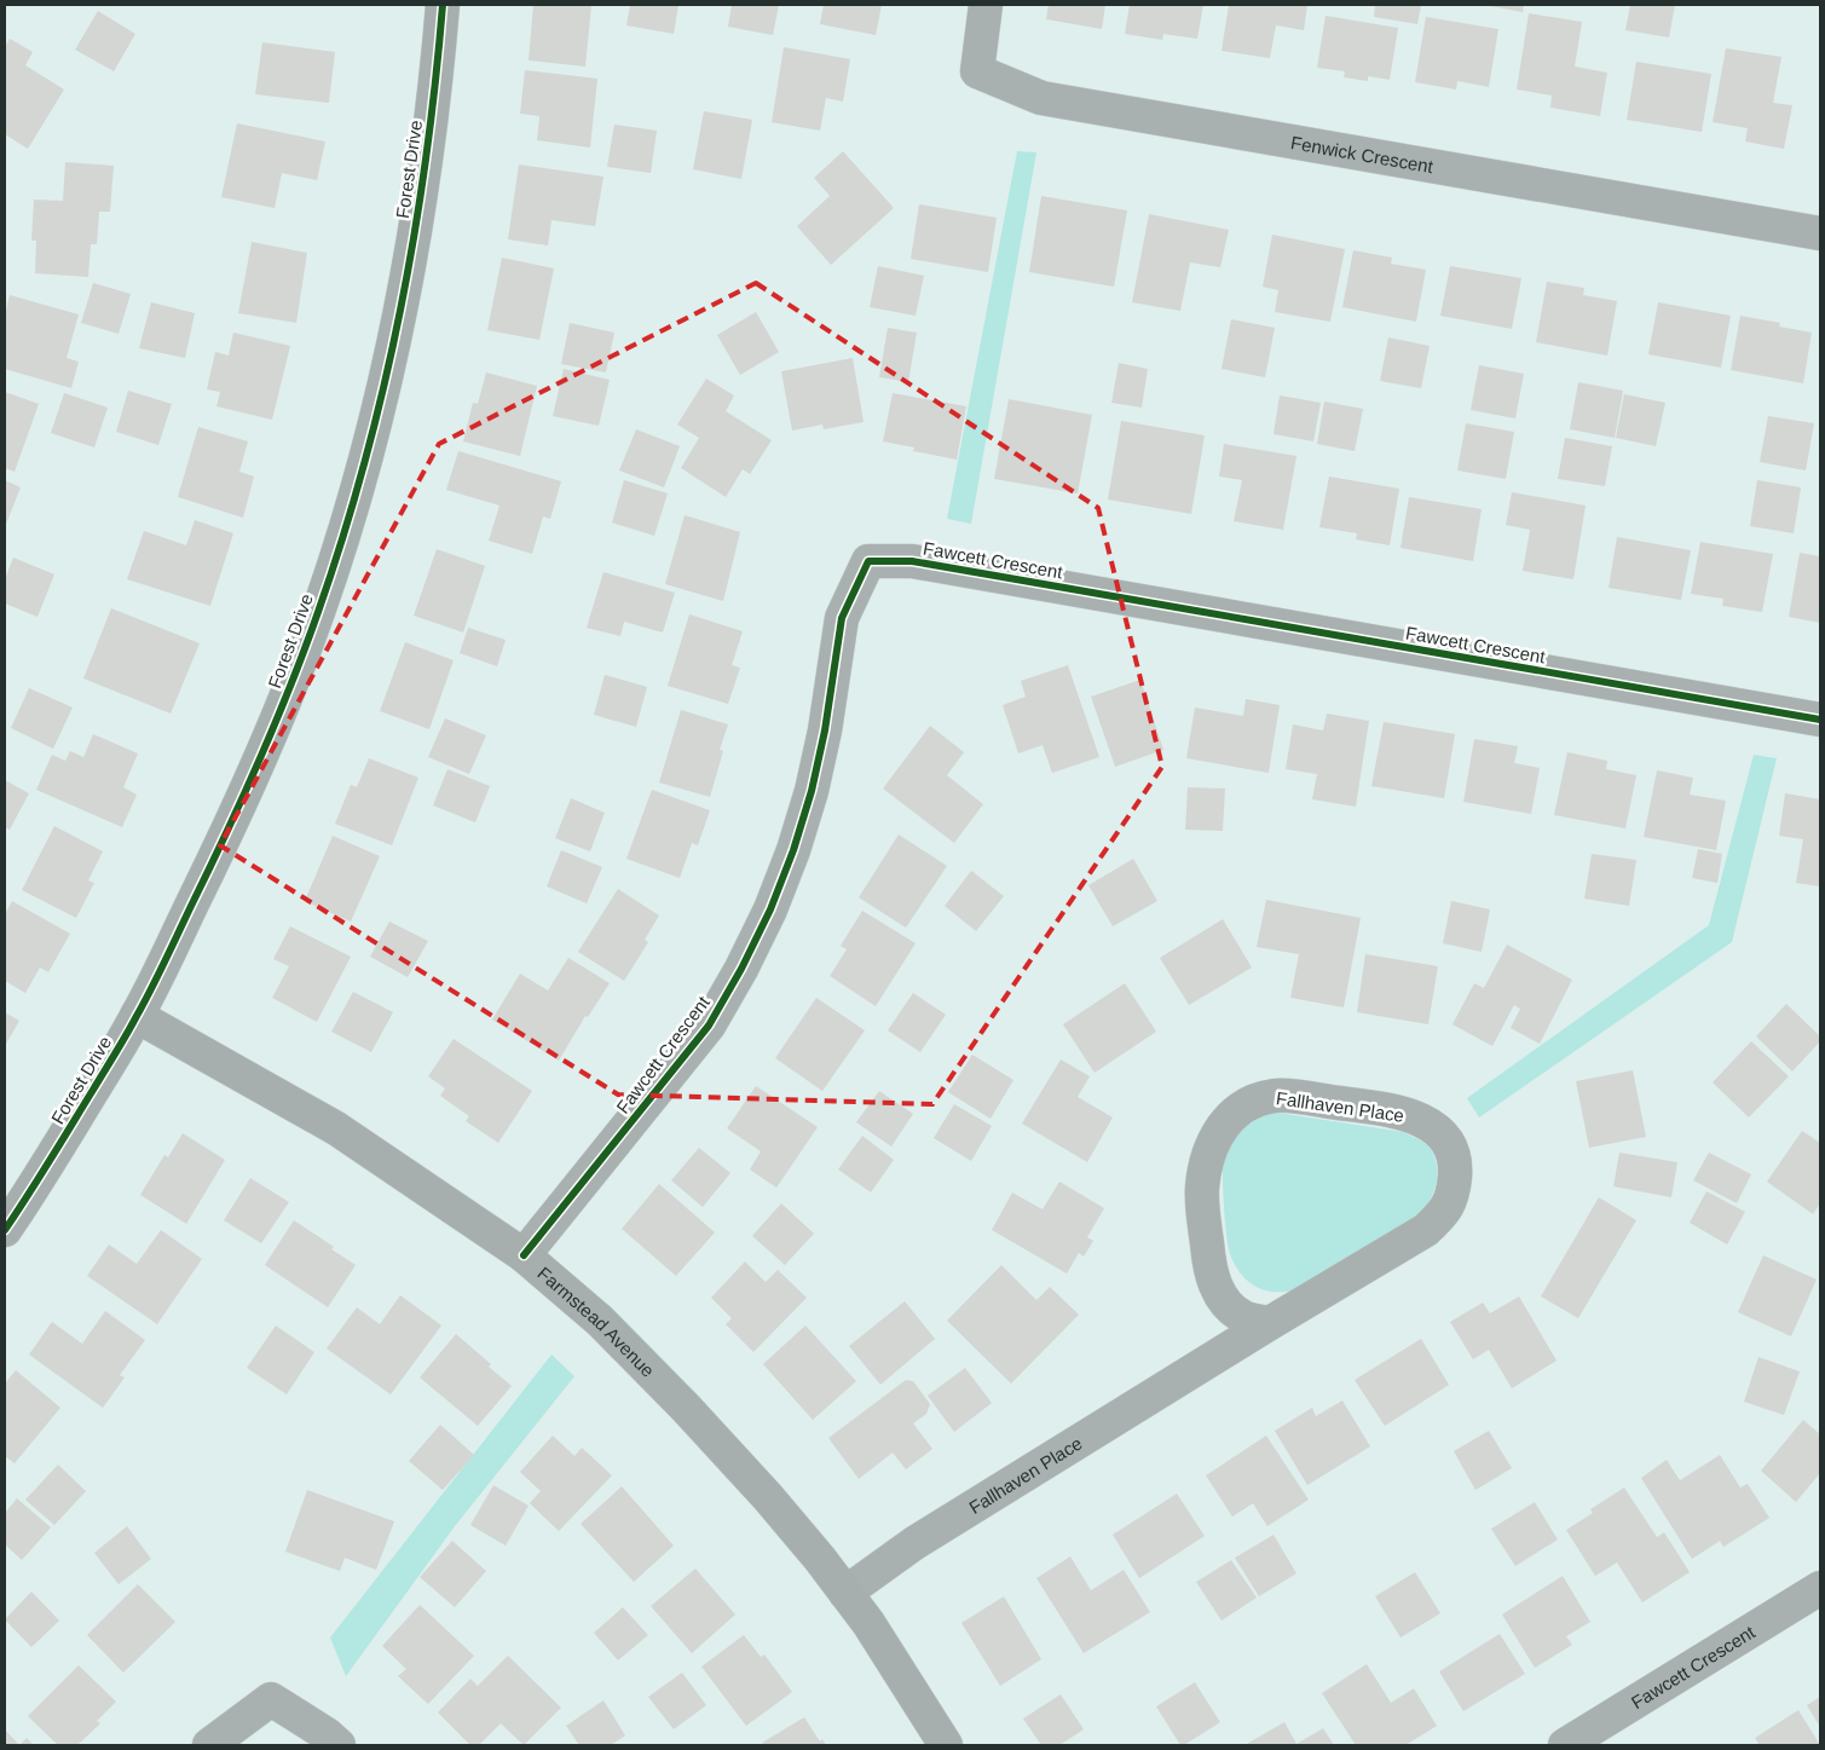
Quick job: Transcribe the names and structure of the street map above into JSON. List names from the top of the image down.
{
  "streets": {
    "street": [
      "Fenwick Crescent",
      "Forest Drive",
      "Fawcett Crescent",
      "Fallhaven Place",
      "Farmstead Avenue"
    ]
  },
  "crossings": [
    ["Forest Drive", "Farmstead Avenue"],
    ["Fawcett Crescent", "Farmstead Avenue"],
    ["Fallhaven Place", "Farmstead Avenue"]
  ]
}
